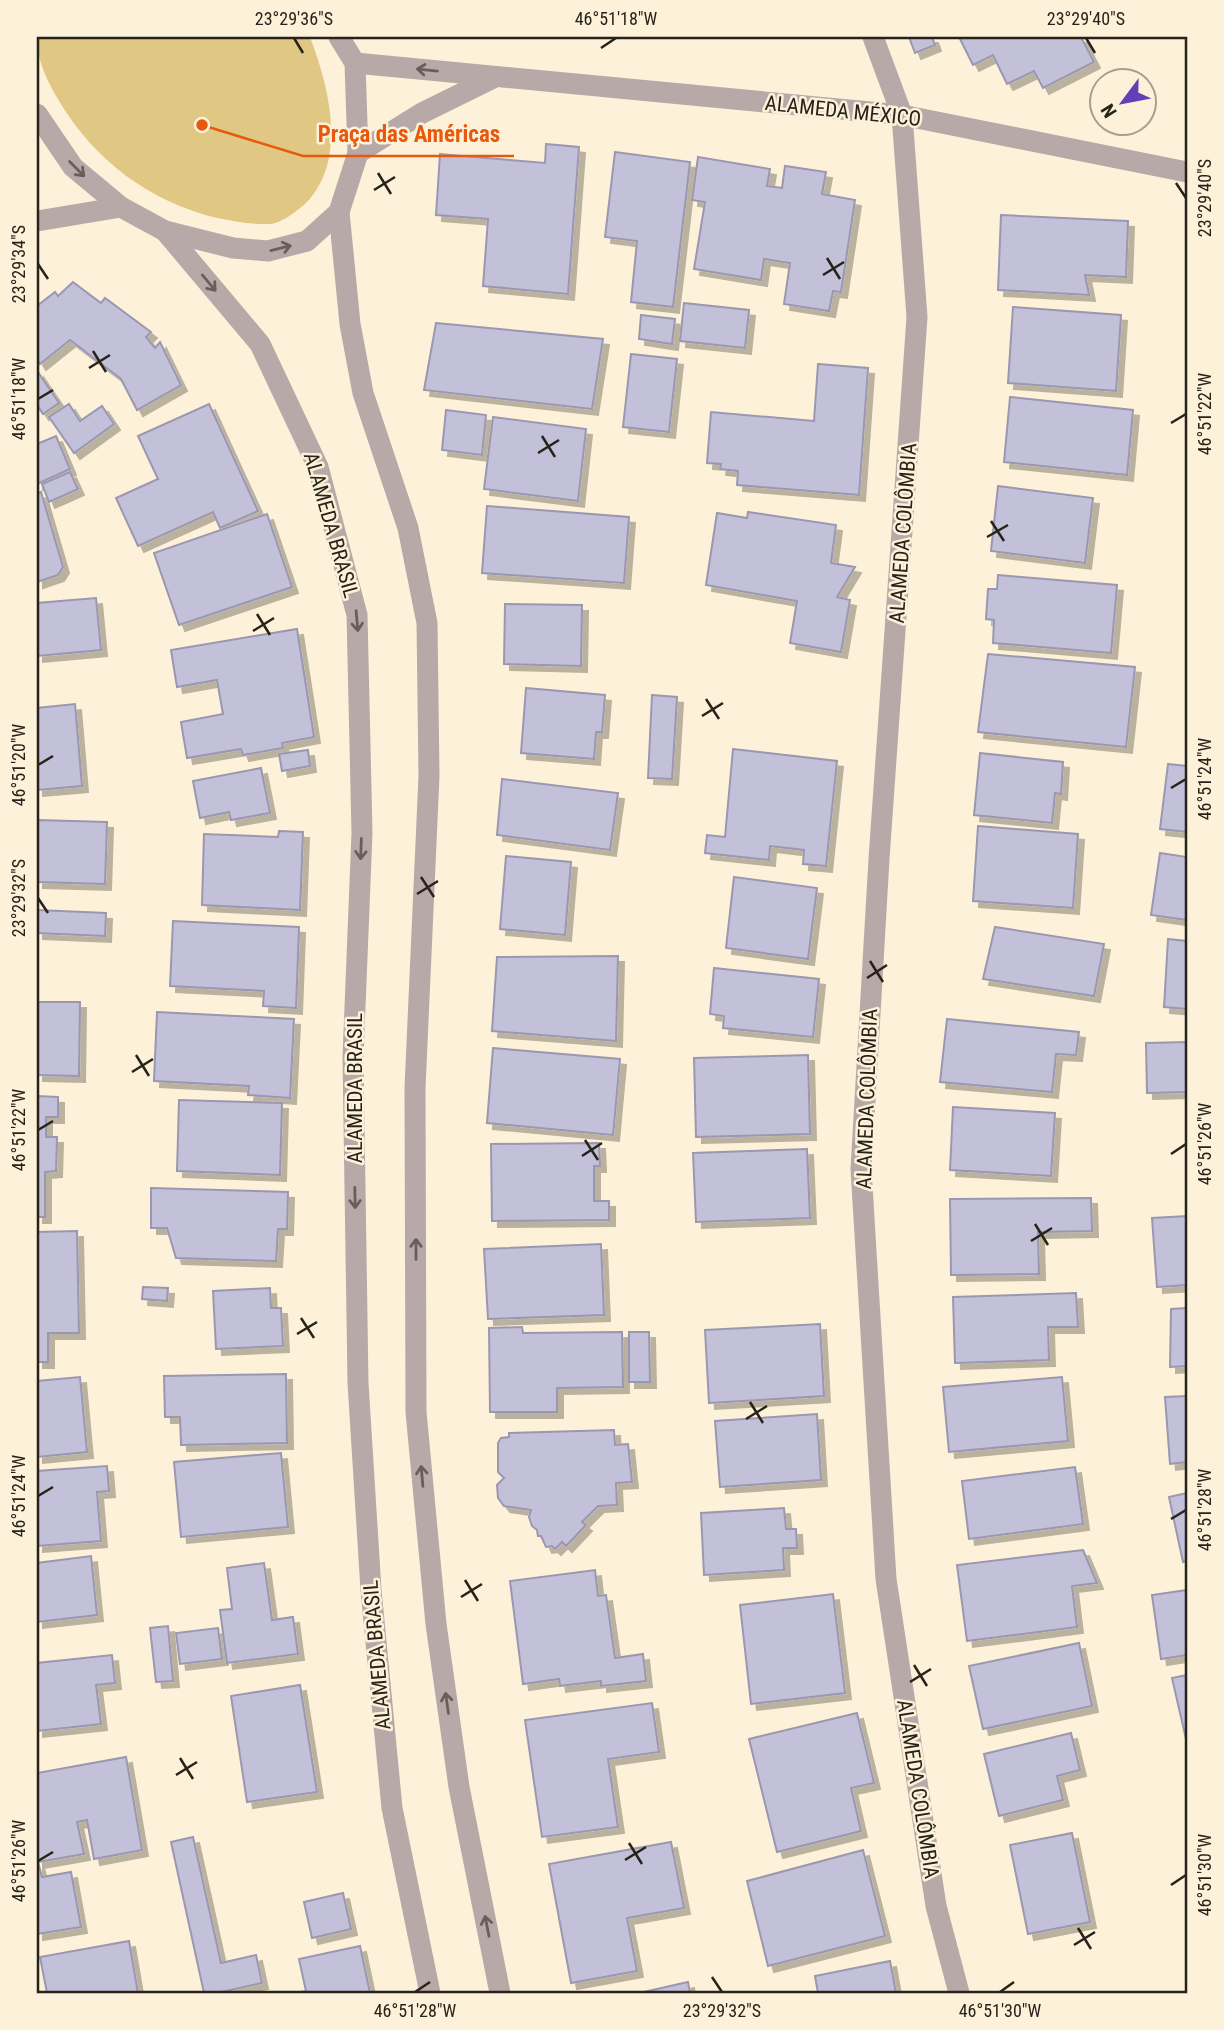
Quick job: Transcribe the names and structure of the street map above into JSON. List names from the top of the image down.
{
  "streets": {
    "street": ["ALAMEDA MÉXICO", "ALAMEDA BRASIL", "ALAMEDA COLÔMBIA"]
  },
  "crossings": [
    ["ALAMEDA MÉXICO", "ALAMEDA COLÔMBIA"]
  ],
  "places": ["Praça das Américas"],
  "north": "bottom left",
  "coordinates": [
    "23°29'36\"S",
    "46°51'18\"W",
    "23°29'40\"S",
    "23°29'34\"S",
    "46°51'22\"W",
    "46°51'20\"W",
    "46°51'24\"W",
    "23°29'32\"S",
    "46°51'26\"W",
    "46°51'28\"W",
    "46°51'30\"W"
  ]
}
